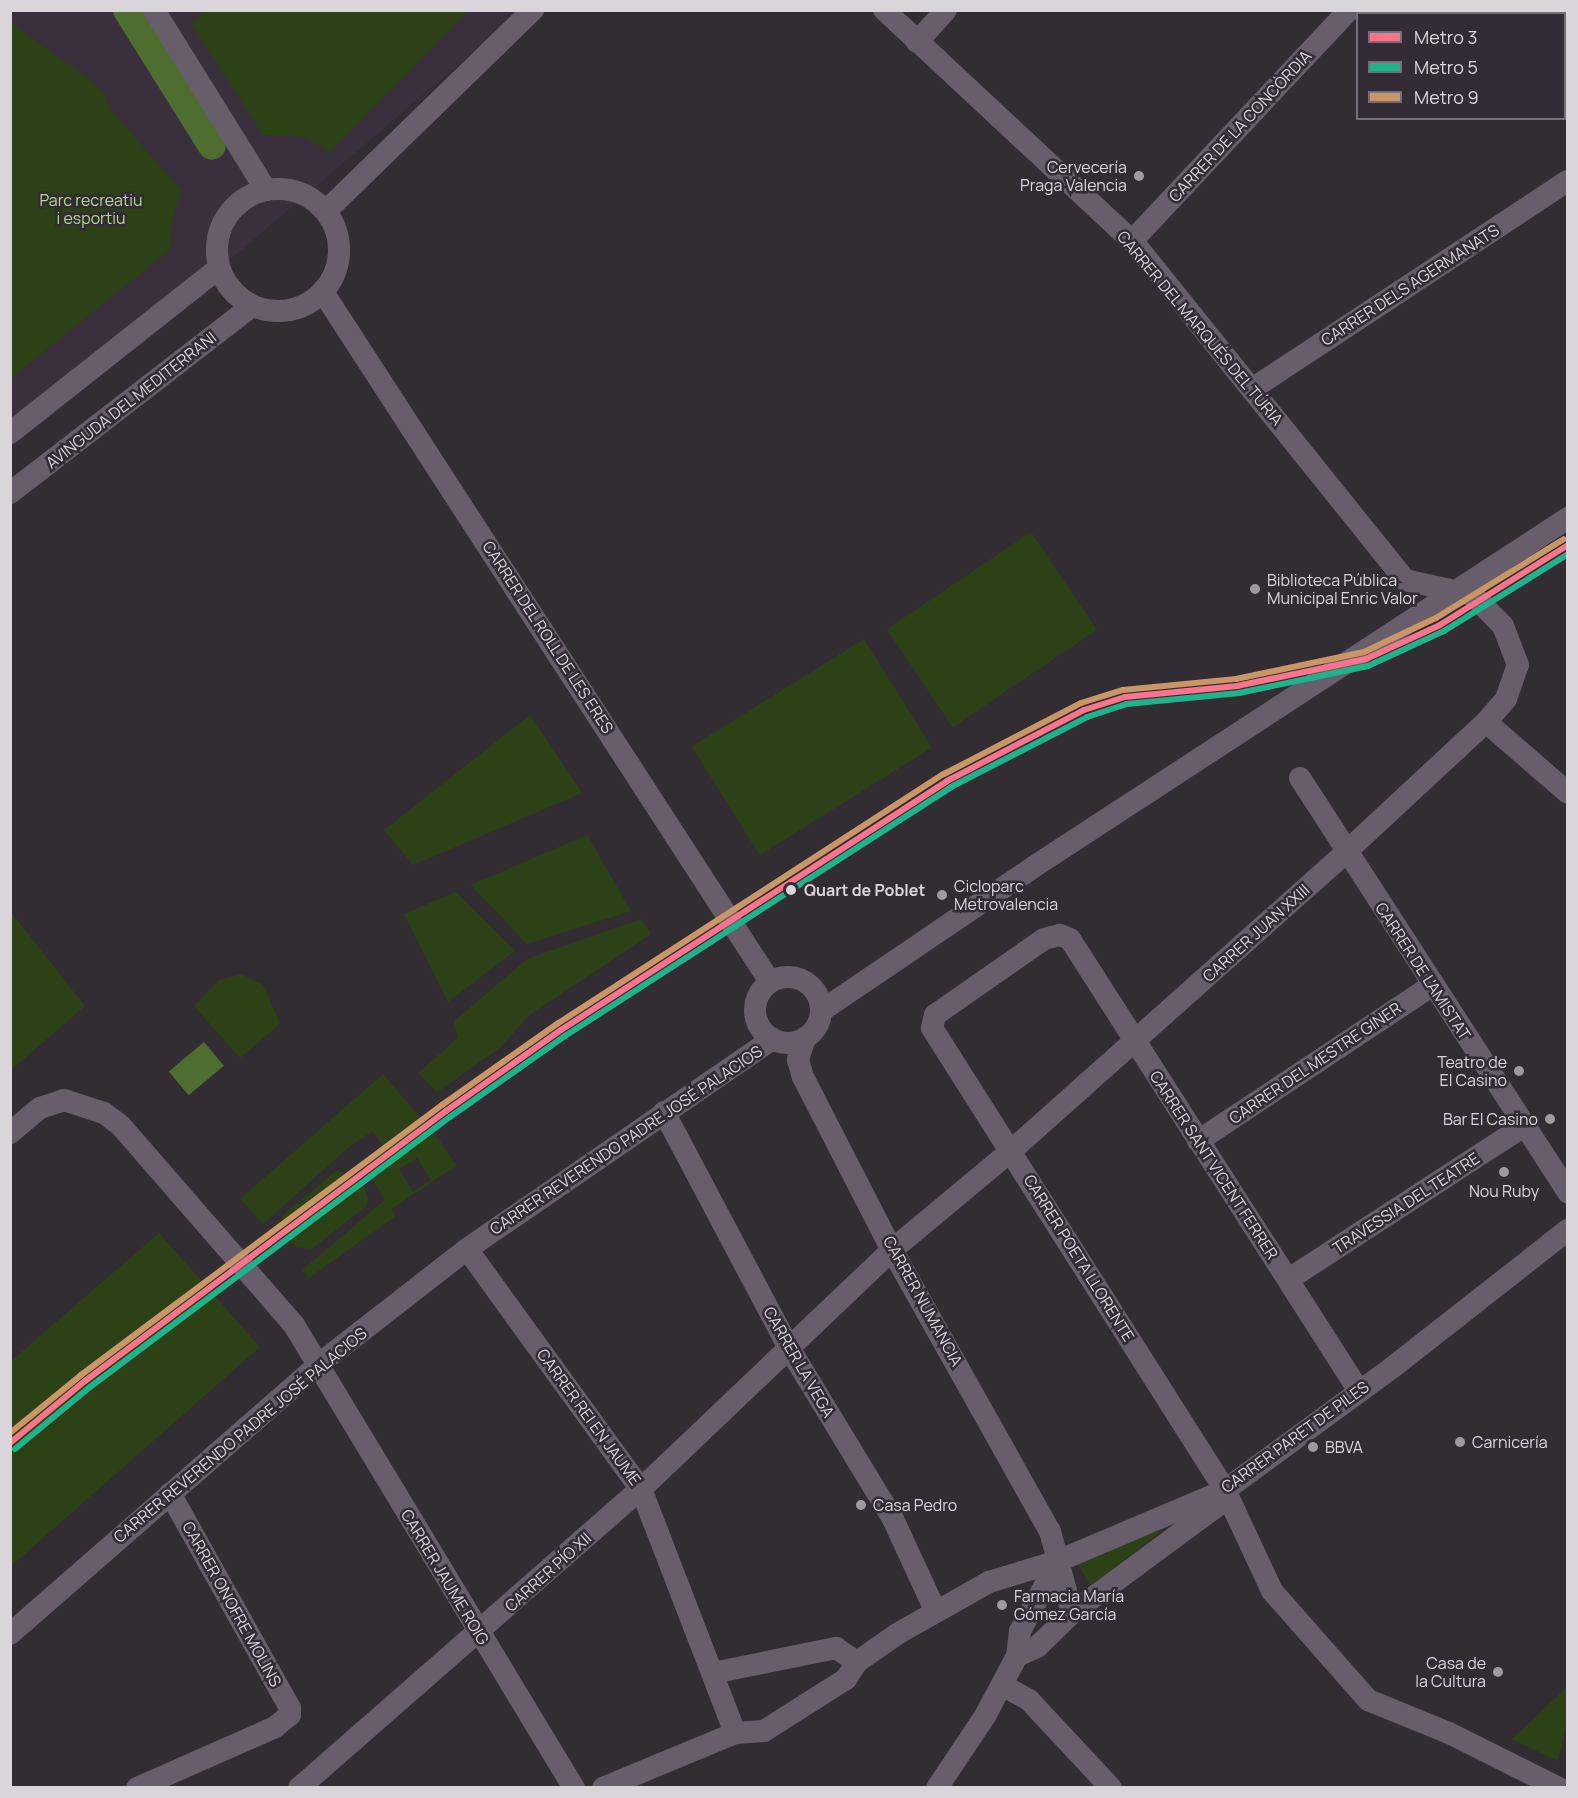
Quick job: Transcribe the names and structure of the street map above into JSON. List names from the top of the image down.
{
  "streets": {
    "street": [
      "CARRER DE LA CONCÒRDIA",
      "CARRER DELS AGERMANATS",
      "CARRER DEL MARQUÉS DEL TÚRIA",
      "AVINGUDA DEL MEDITERRANI",
      "CARRER DEL ROLL DE LES ERES",
      "CARRER JUAN XXIII",
      "CARRER DE L'AMISTAT",
      "CARRER DEL MESTRE GINER",
      "CARRER REVERENDO PADRE JOSÉ PALACIOS",
      "CARRER SANT VICENT FERRER",
      "TRAVESSIA DEL TEATRE",
      "CARRER POETA LLORENTE",
      "CARRER NUMANCIA",
      "CARRER LA VEGA",
      "CARRER REI EN JAUME",
      "CARRER PARET DE PILES",
      "CARRER PÍO XII",
      "CARRER JAUME ROIG",
      "CARRER ONOFRE MOLINS"
    ]
  },
  "crossings": [
    ["CARRER DE LA CONCÒRDIA", "CARRER DEL MARQUÉS DEL TÚRIA"],
    ["CARRER DELS AGERMANATS", "CARRER DEL MARQUÉS DEL TÚRIA"],
    ["CARRER DEL MARQUÉS DEL TÚRIA", "CARRER JUAN XXIII"],
    ["AVINGUDA DEL MEDITERRANI", "CARRER DEL ROLL DE LES ERES"],
    ["CARRER DEL ROLL DE LES ERES", "CARRER REVERENDO PADRE JOSÉ PALACIOS"],
    ["CARRER DEL ROLL DE LES ERES", "CARRER NUMANCIA"],
    ["CARRER JUAN XXIII", "CARRER DE L'AMISTAT"],
    ["CARRER JUAN XXIII", "CARRER SANT VICENT FERRER"],
    ["CARRER JUAN XXIII", "CARRER POETA LLORENTE"],
    ["CARRER JUAN XXIII", "CARRER NUMANCIA"],
    ["CARRER JUAN XXIII", "CARRER LA VEGA"],
    ["CARRER JUAN XXIII", "CARRER PÍO XII"],
    ["CARRER DE L'AMISTAT", "CARRER DEL MESTRE GINER"],
    ["CARRER DE L'AMISTAT", "TRAVESSIA DEL TEATRE"],
    ["CARRER DEL MESTRE GINER", "CARRER SANT VICENT FERRER"],
    ["CARRER REVERENDO PADRE JOSÉ PALACIOS", "CARRER NUMANCIA"],
    ["CARRER REVERENDO PADRE JOSÉ PALACIOS", "CARRER LA VEGA"],
    ["CARRER REVERENDO PADRE JOSÉ PALACIOS", "CARRER REI EN JAUME"],
    ["CARRER REVERENDO PADRE JOSÉ PALACIOS", "CARRER JAUME ROIG"],
    ["CARRER REVERENDO PADRE JOSÉ PALACIOS", "CARRER ONOFRE MOLINS"],
    ["CARRER SANT VICENT FERRER", "TRAVESSIA DEL TEATRE"],
    ["CARRER SANT VICENT FERRER", "CARRER POETA LLORENTE"],
    ["CARRER SANT VICENT FERRER", "CARRER PARET DE PILES"],
    ["CARRER POETA LLORENTE", "CARRER PARET DE PILES"],
    ["CARRER NUMANCIA", "CARRER PARET DE PILES"],
    ["CARRER LA VEGA", "CARRER PARET DE PILES"],
    ["CARRER LA VEGA", "CARRER PÍO XII"],
    ["CARRER REI EN JAUME", "CARRER PARET DE PILES"],
    ["CARRER REI EN JAUME", "CARRER PÍO XII"],
    ["CARRER PÍO XII", "CARRER JAUME ROIG"]
  ],
  "parks": ["Parc recreatiu i esportiu"],
  "places": [
    "Cervecería Praga Valencia",
    "Biblioteca Pública Municipal Enric Valor",
    "Quart de Poblet",
    "Cicloparc Metrovalencia",
    "Teatro de El Casino",
    "Bar El Casino",
    "Nou Ruby",
    "Carnicería",
    "BBVA",
    "Casa Pedro",
    "Farmacia María Gómez García",
    "Casa de la Cultura"
  ],
  "lines": ["metro line 9", "metro line 3", "metro line 5"],
  "legend": ["Metro 3", "Metro 5", "Metro 9"]
}
